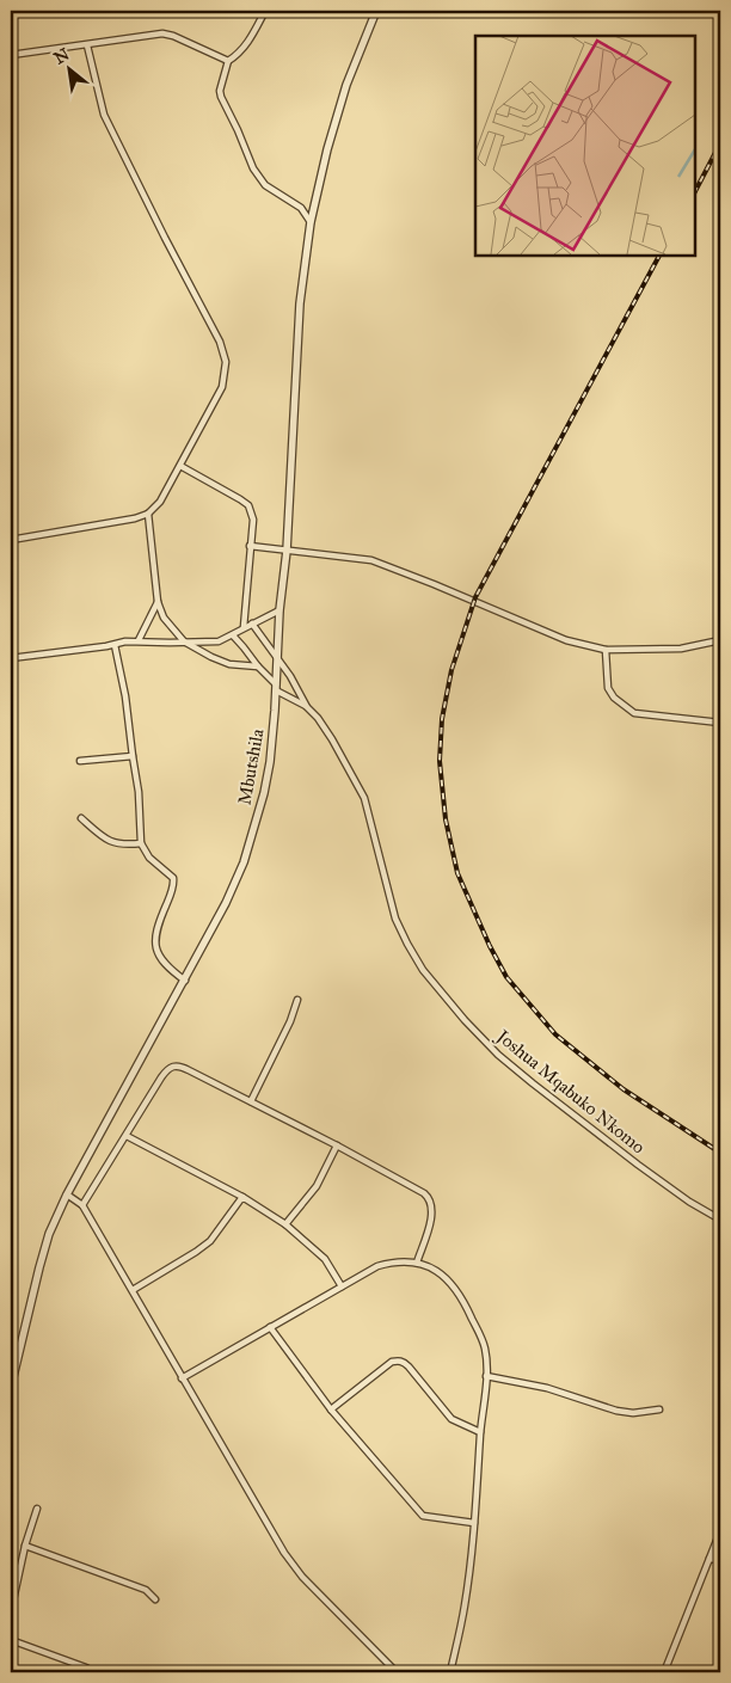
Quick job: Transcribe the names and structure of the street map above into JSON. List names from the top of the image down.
{
  "streets": {
    "street": ["Mbutshila", "Joshua Mqabuko Nkomo"]
  },
  "north": "top left"
}
